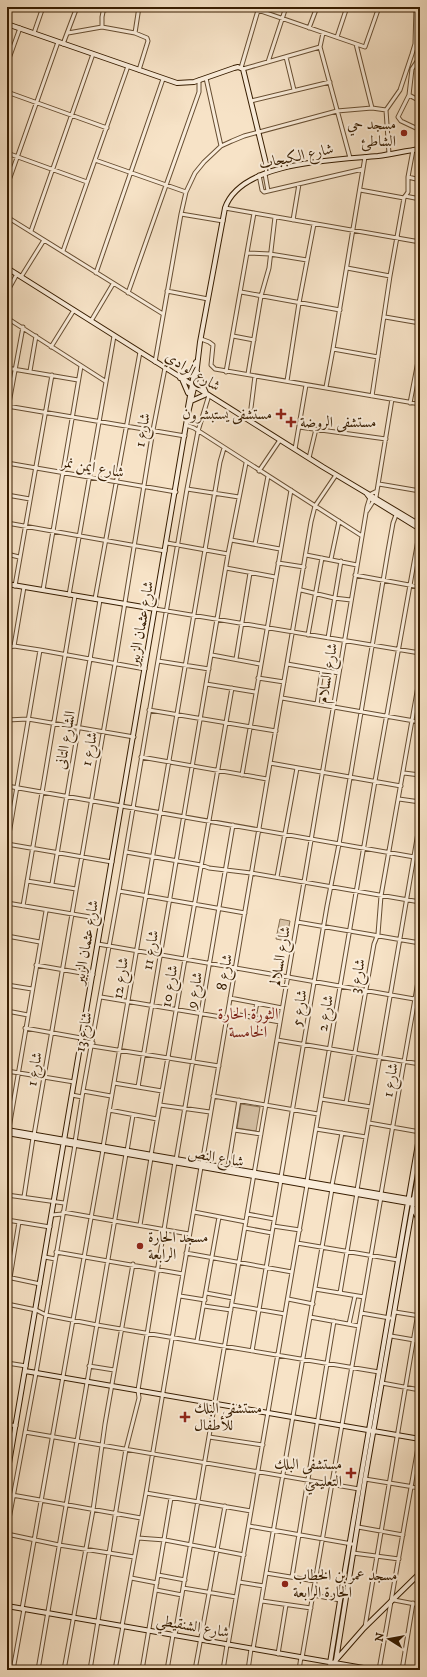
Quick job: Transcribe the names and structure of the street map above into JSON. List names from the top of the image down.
{
  "streets": {
    "street": [
      "شارع الكبجاب",
      "شارع الوادي",
      "شارع 1",
      "شارع ايمن نمر",
      "شارع عثمان الزبير",
      "شارع السلام",
      "الشارع التانى",
      "شارع 11",
      "شارع السلالم",
      "شارع 8",
      "شارع 3",
      "شارع 12",
      "شارع 10",
      "شارع 9",
      "شارع 5",
      "شارع 2",
      "شارع 13",
      "شارع النص",
      "شارع الشنقيطي"
    ]
  },
  "crossings": [
    ["شارع الوادي", "شارع 1"],
    ["شارع الوادي", "شارع عثمان الزبير"],
    ["شارع الوادي", "شارع السلام"],
    ["شارع الوادي", "الشارع التانى"],
    ["شارع الوادي", "شارع 5"],
    ["شارع الوادي", "شارع 2"],
    ["شارع الوادي", "شارع 13"],
    ["شارع 1", "شارع ايمن نمر"],
    ["شارع 1", "شارع النص"],
    ["شارع 1", "شارع الشنقيطي"],
    ["شارع ايمن نمر", "شارع عثمان الزبير"],
    ["شارع ايمن نمر", "الشارع التانى"],
    ["شارع عثمان الزبير", "شارع النص"],
    ["شارع السلام", "شارع السلالم"],
    ["شارع السلالم", "شارع النص"],
    ["شارع السلالم", "شارع الشنقيطي"],
    ["شارع 8", "شارع النص"],
    ["شارع 8", "شارع الشنقيطي"],
    ["شارع 12", "شارع النص"],
    ["شارع 12", "شارع الشنقيطي"],
    ["شارع 10", "شارع النص"],
    ["شارع 9", "شارع النص"],
    ["شارع 9", "شارع الشنقيطي"],
    ["شارع 5", "شارع النص"],
    ["شارع 2", "شارع النص"],
    ["شارع 2", "شارع الشنقيطي"],
    ["شارع 13", "شارع النص"]
  ],
  "districts": ["الثورة الحارة الخامسة"],
  "places": {
    "other": ["مسجد حي الشاطئ", "مسجد الحارة الرابعة", "مسجد عمر بن الخطاب الحارة الرابعة"],
    "health": [
      "مستشفى يستبشرون",
      "مستشفى الروضة",
      "مستشفى البلك للأطفال",
      "مستشفى البلك التعليمي"
    ]
  },
  "north": "left"
}
